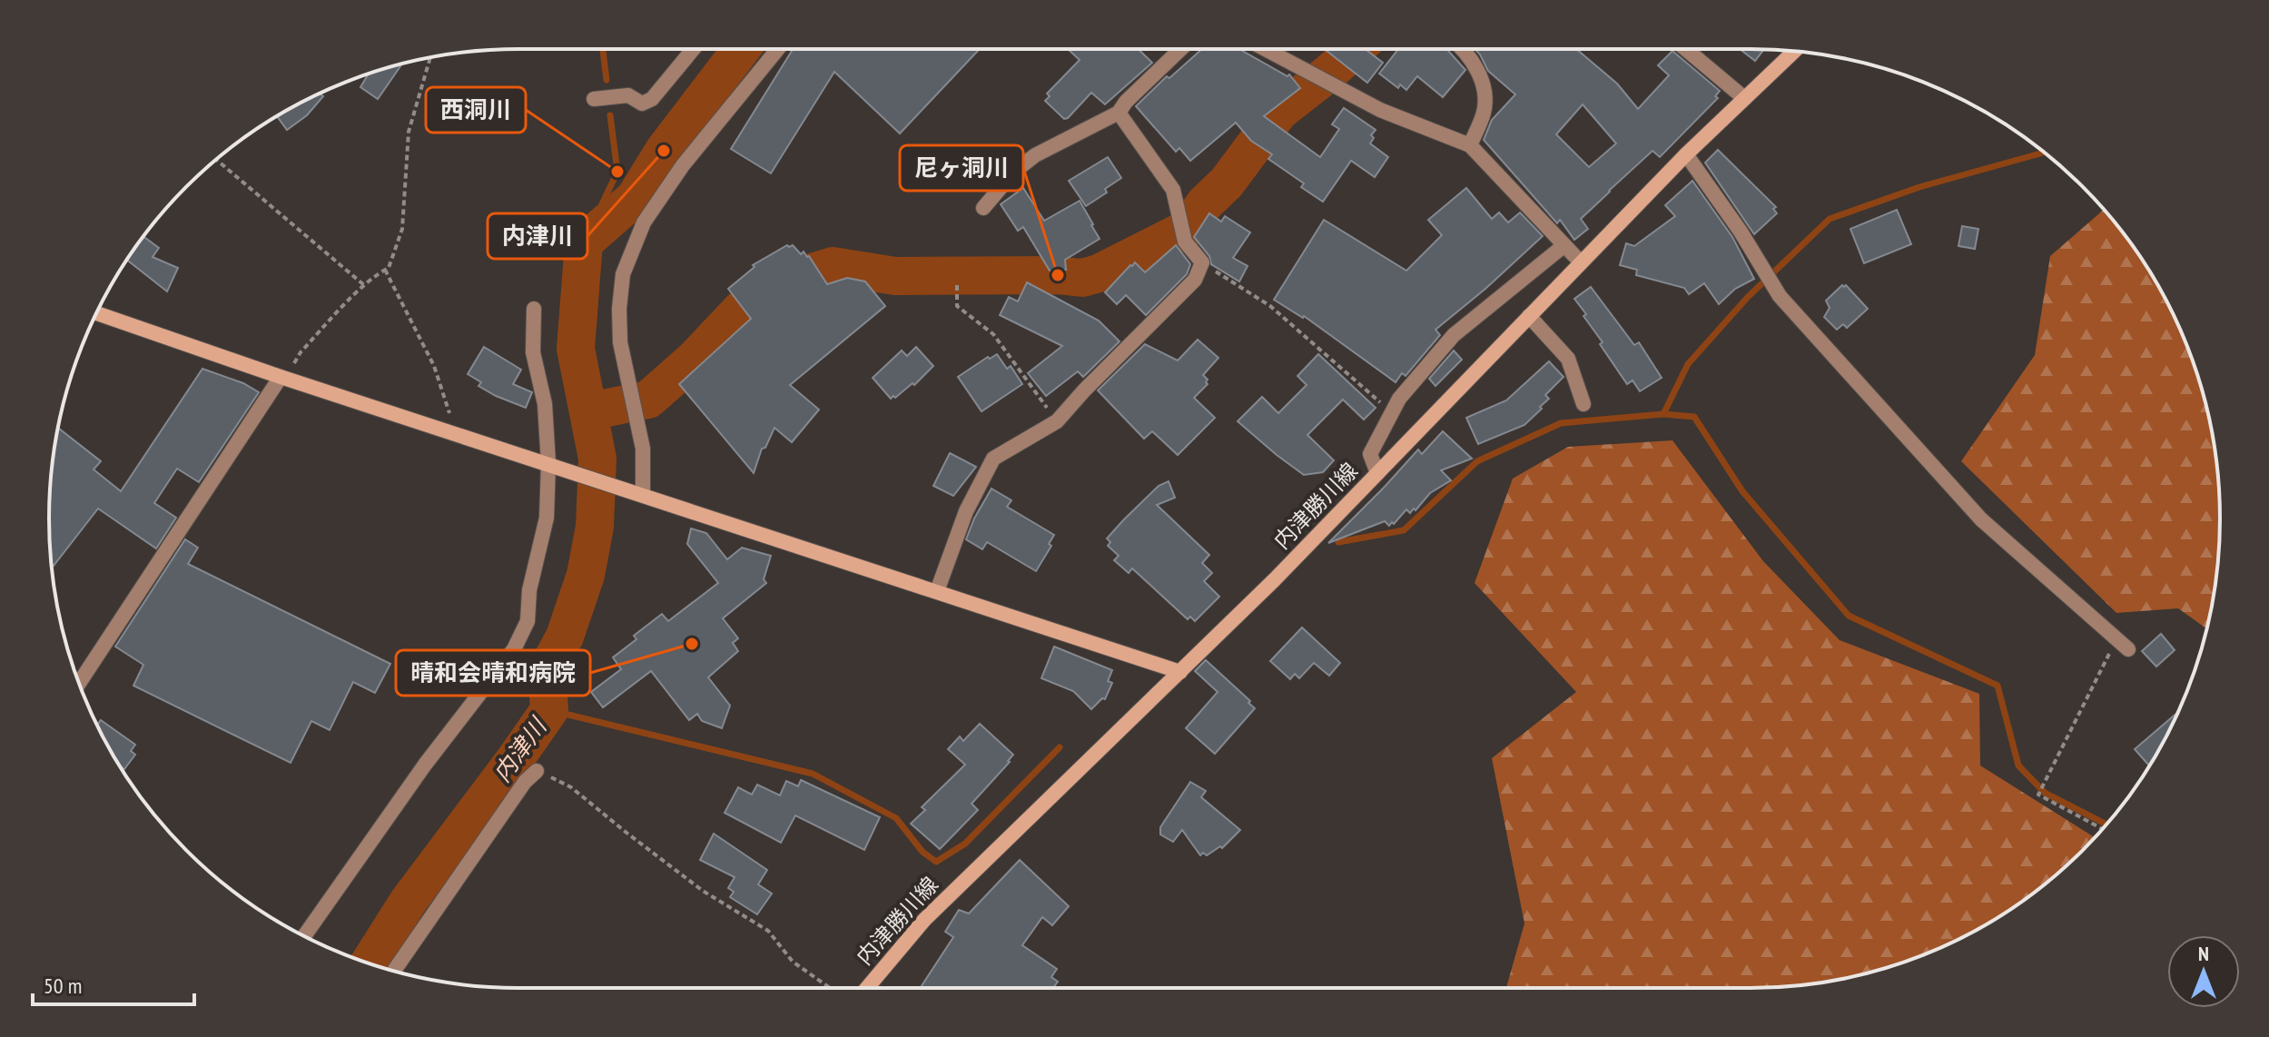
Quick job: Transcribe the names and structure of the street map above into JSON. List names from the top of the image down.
{
  "streets": {
    "main road": ["内津勝川線"]
  },
  "water": ["内津川"],
  "places": [
    "内津川",
    "西洞川",
    "尼ヶ洞川",
    "晴和会晴和病院"
  ],
  "scale_bar": "50 m",
  "north": "top"
}
